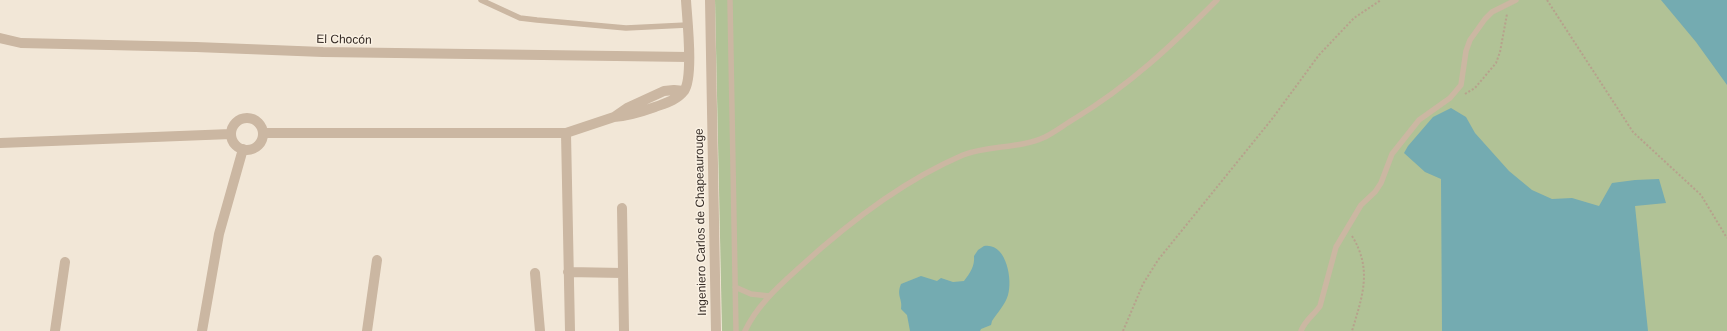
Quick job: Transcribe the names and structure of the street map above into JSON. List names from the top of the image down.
{
  "streets": {
    "street": ["El Chocón", "Ingeniero Carlos de Chapeaurouge"]
  }
}
